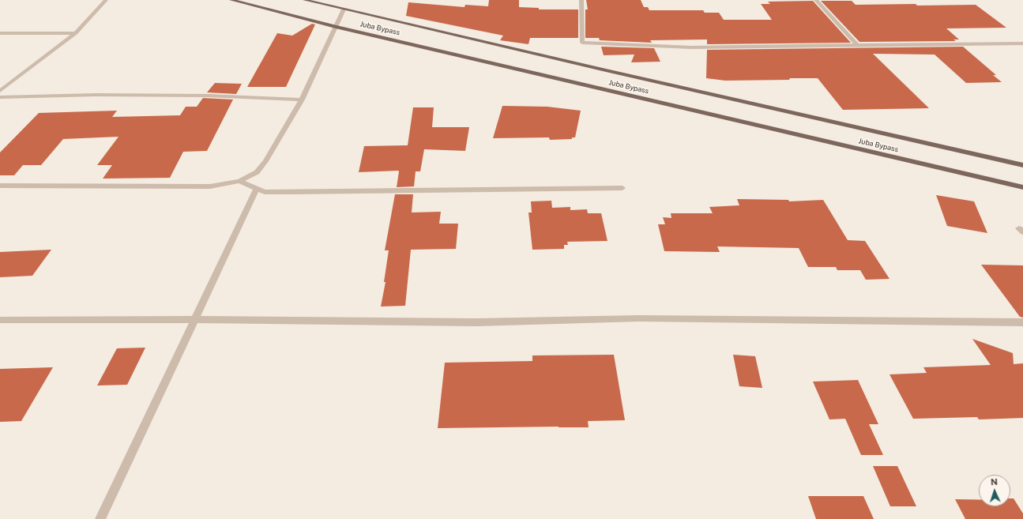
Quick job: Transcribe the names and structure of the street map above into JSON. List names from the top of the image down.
{
  "streets": {
    "main road": ["Juba Bypass"]
  },
  "north": "top"
}
